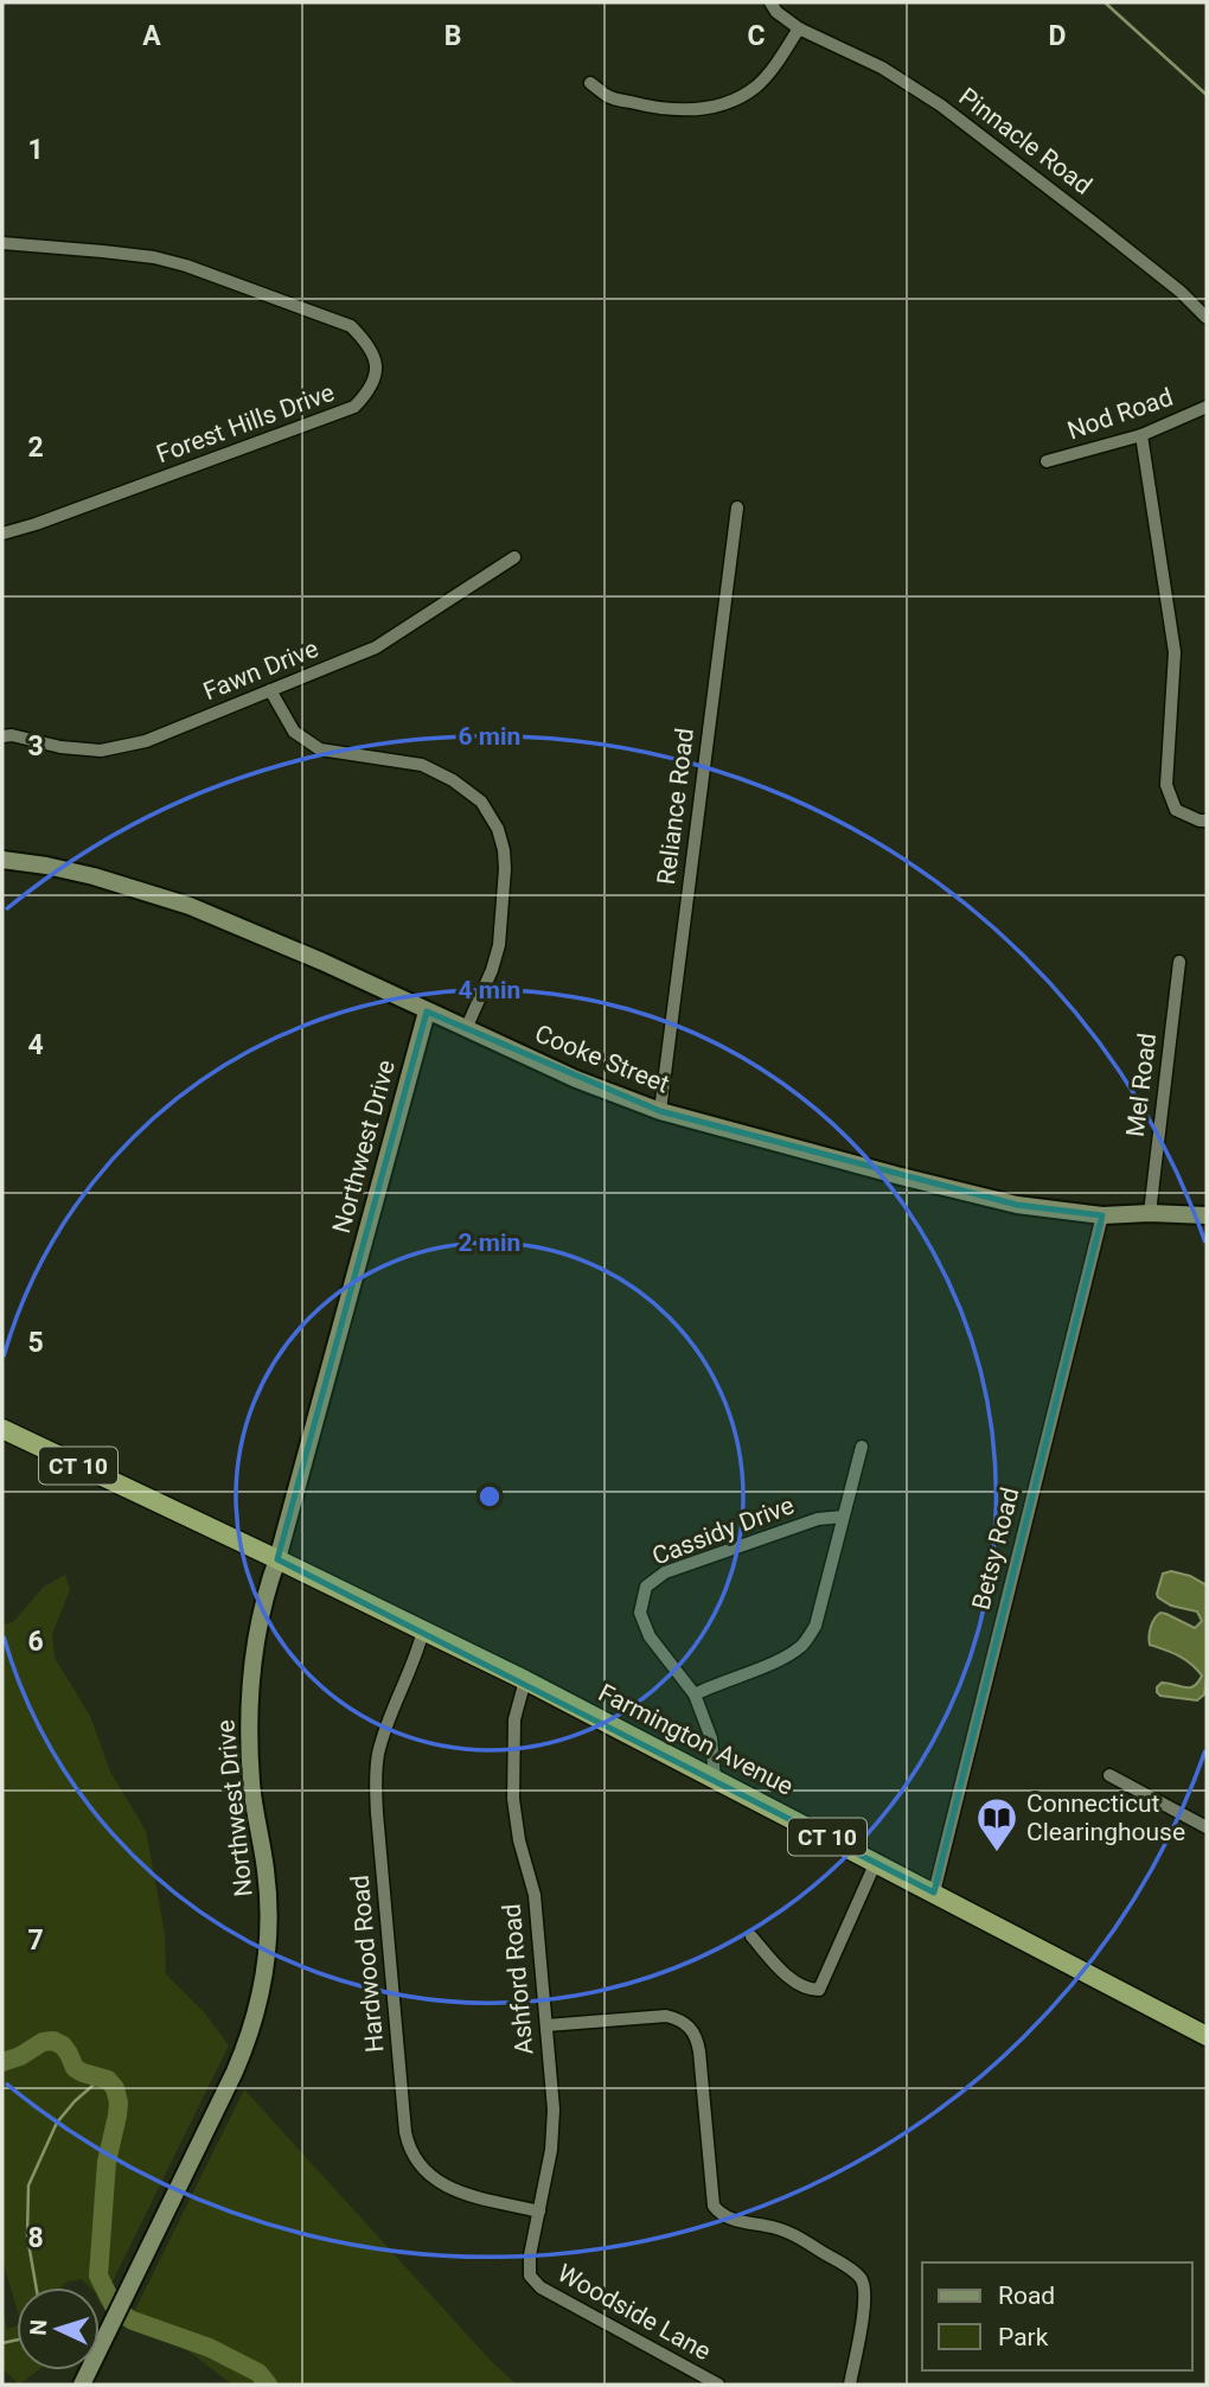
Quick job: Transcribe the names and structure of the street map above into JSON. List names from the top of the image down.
{
  "streets": {
    "highway": ["CT 10", "Farmington Avenue"],
    "main road": ["Cooke Street", "Northwest Drive"],
    "street": [
      "Pinnacle Road",
      "Nod Road",
      "Forest Hills Drive",
      "Fawn Drive",
      "Reliance Road",
      "Mel Road",
      "Cassidy Drive",
      "Betsy Road",
      "Hardwood Road",
      "Ashford Road",
      "Woodside Lane"
    ]
  },
  "crossings": [
    ["Reliance Road", "Cooke Street"],
    ["Cooke Street", "Mel Road"],
    ["Cooke Street", "Northwest Drive"],
    ["Cooke Street", "Betsy Road"],
    ["Northwest Drive", "Farmington Avenue"],
    ["Cassidy Drive", "Farmington Avenue"],
    ["Betsy Road", "Farmington Avenue"],
    ["Farmington Avenue", "Hardwood Road"],
    ["Farmington Avenue", "Ashford Road"],
    ["Hardwood Road", "Ashford Road"],
    ["Ashford Road", "Woodside Lane"]
  ],
  "places": {
    "library": ["Connecticut Clearinghouse"]
  },
  "legend": ["Road", "Park"],
  "north": "left",
  "grid": {
    "columns": [
      "A",
      "B",
      "C",
      "D"
    ],
    "rows": [
      "1",
      "2",
      "3",
      "4",
      "5",
      "6",
      "7",
      "8"
    ]
  },
  "rings": ["6 min", "4 min", "2 min"]
}
